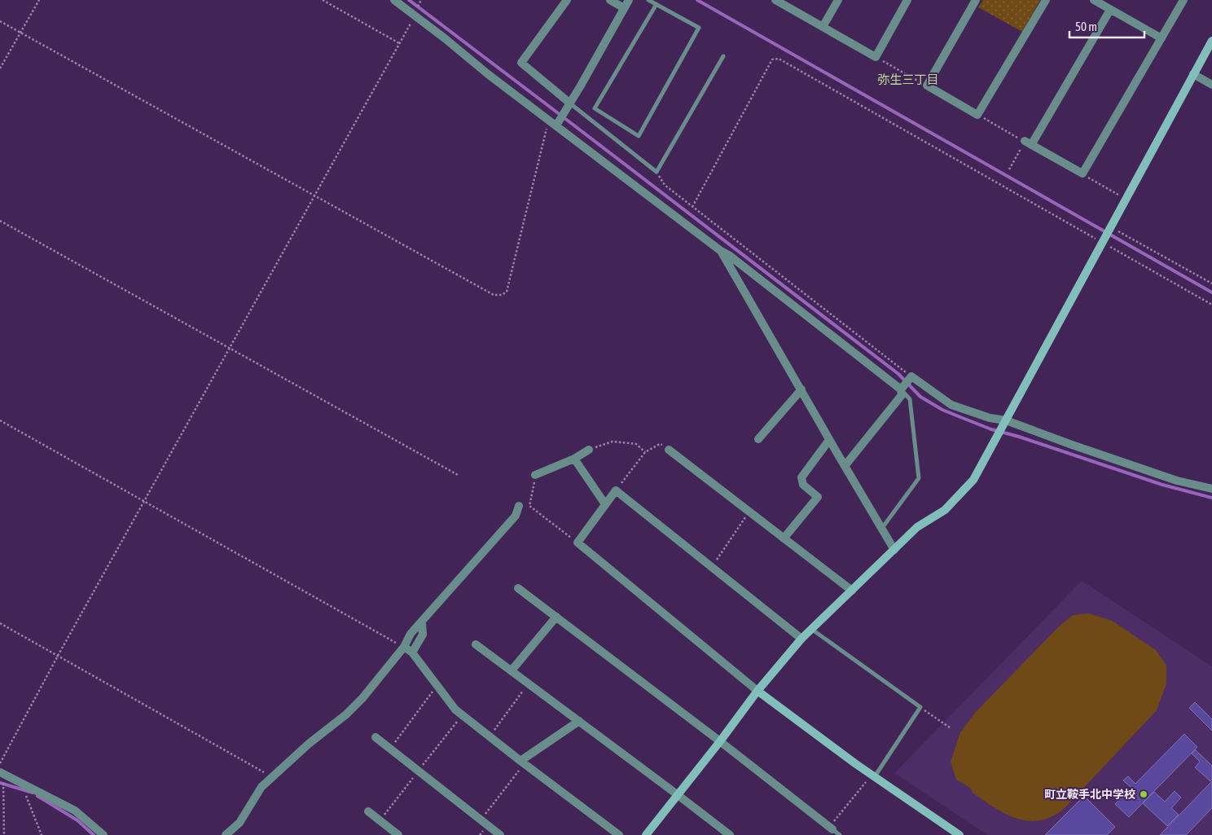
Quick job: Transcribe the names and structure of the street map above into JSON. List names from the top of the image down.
{
  "districts": ["弥生三丁目"],
  "places": ["町立鞍手北中学校"],
  "scale_bar": "50 m"
}
